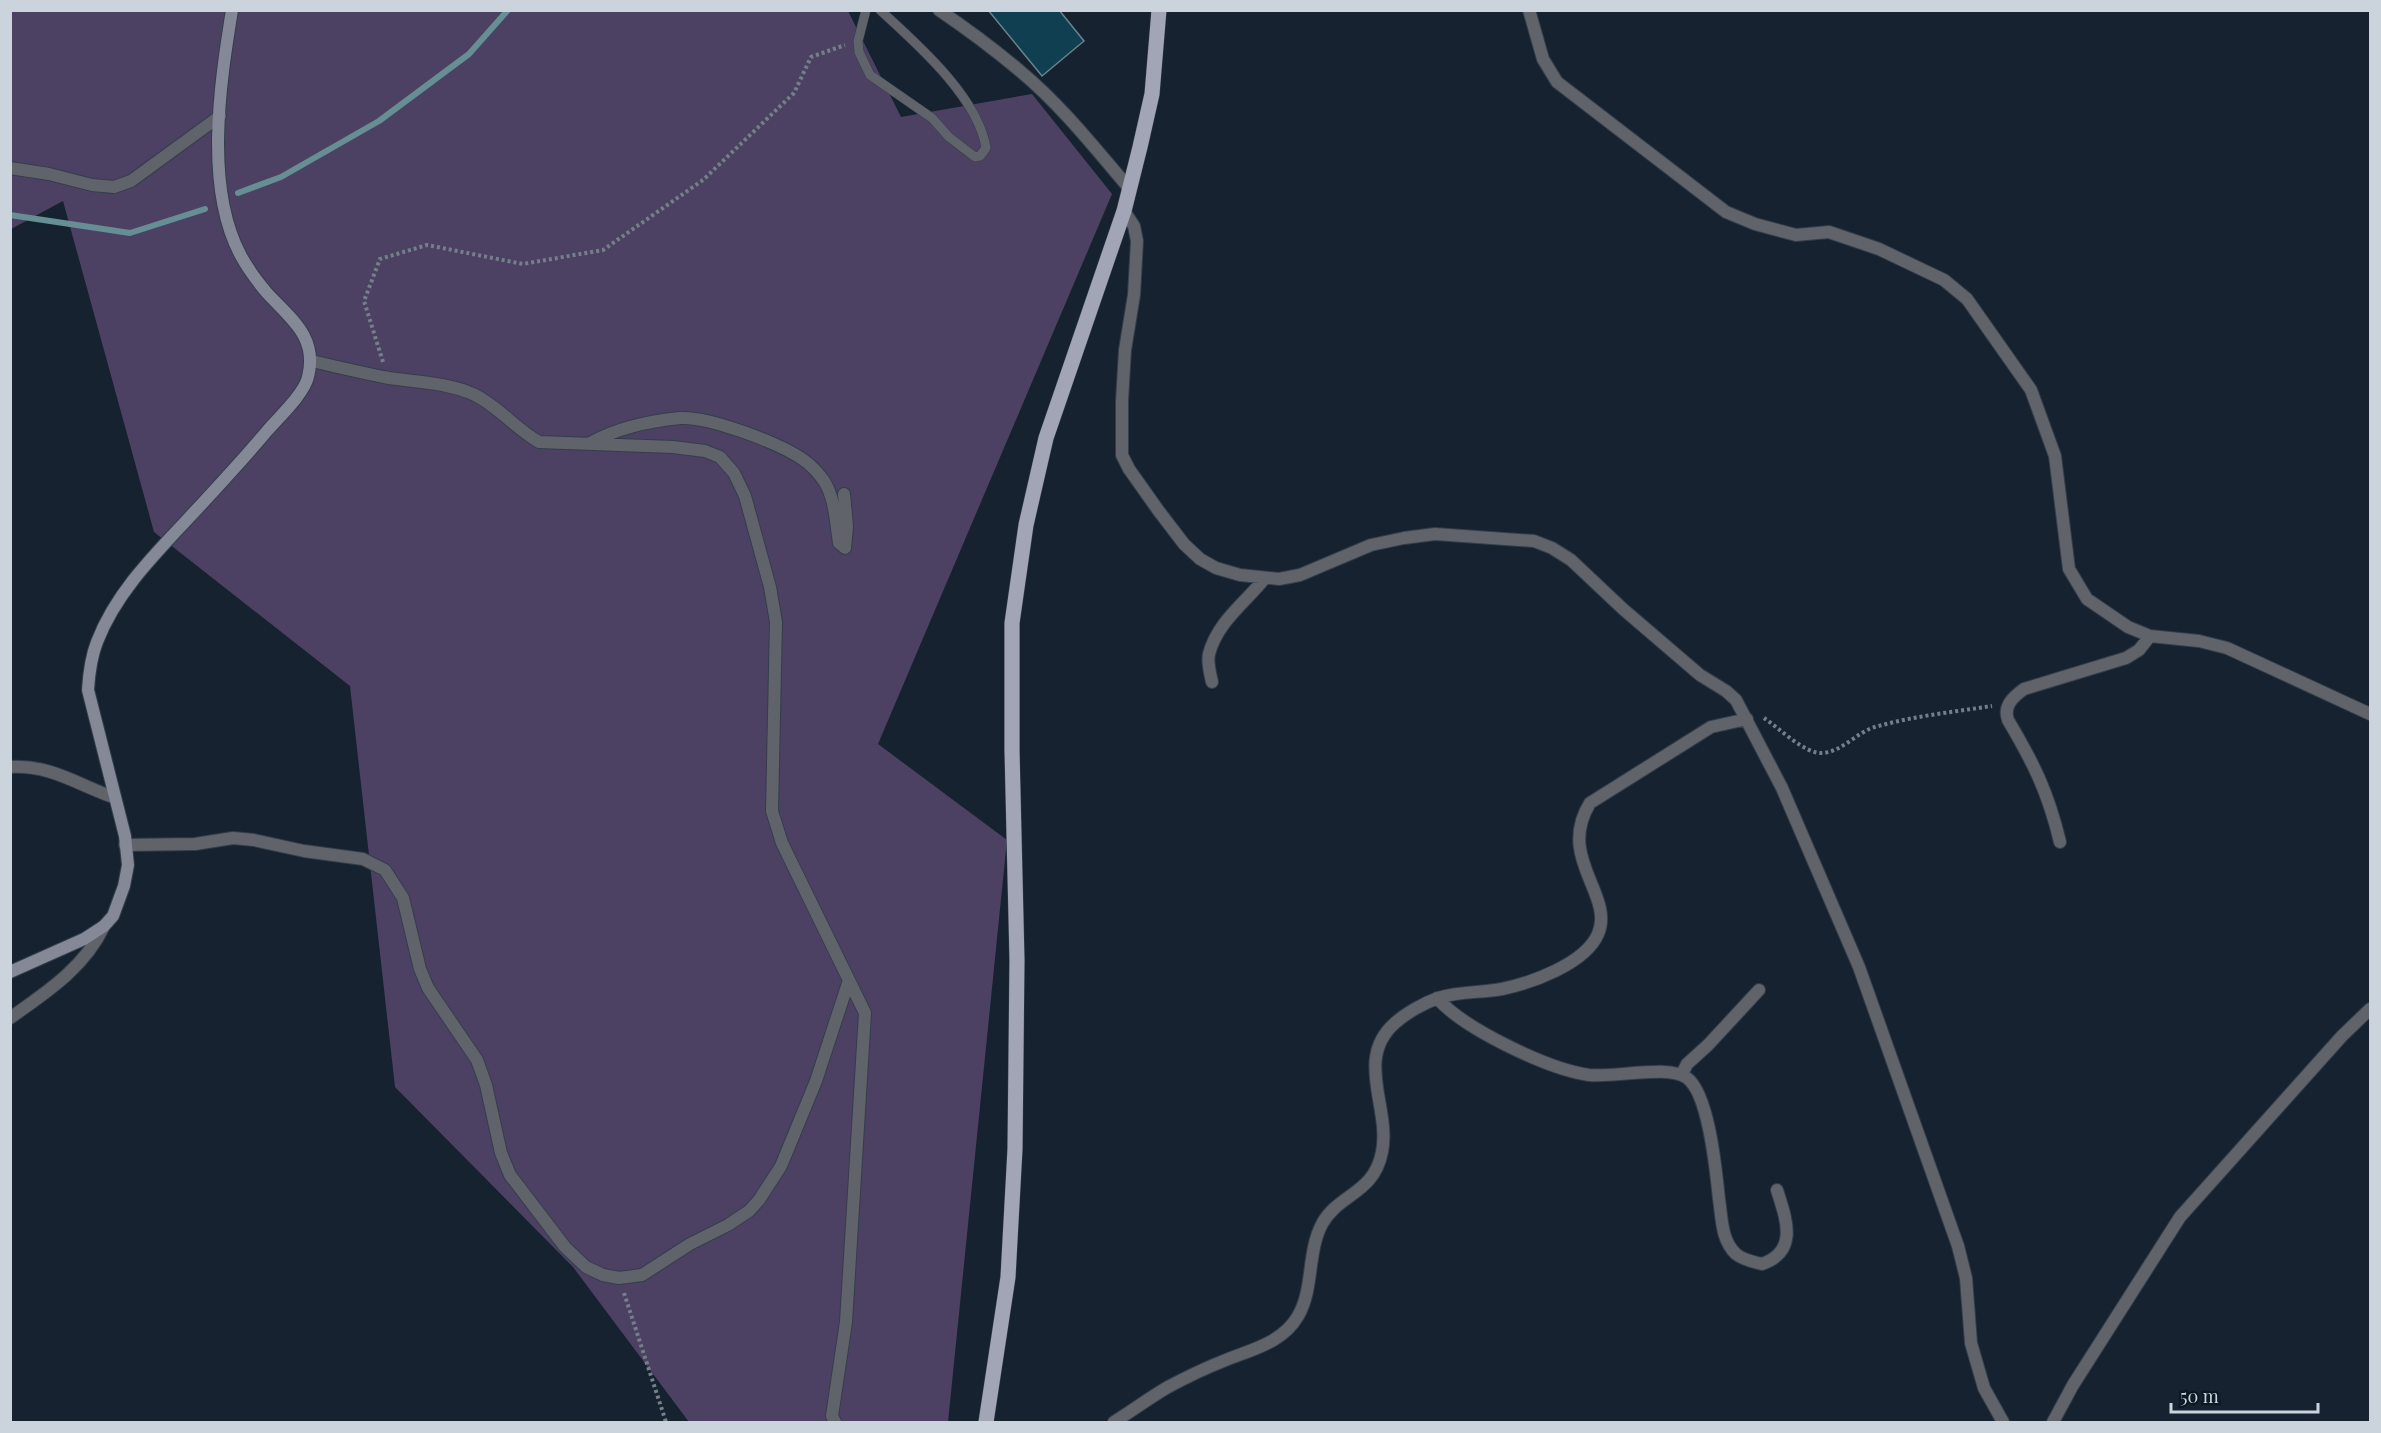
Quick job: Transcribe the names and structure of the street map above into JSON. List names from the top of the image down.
{
  "scale_bar": "50 m"
}
